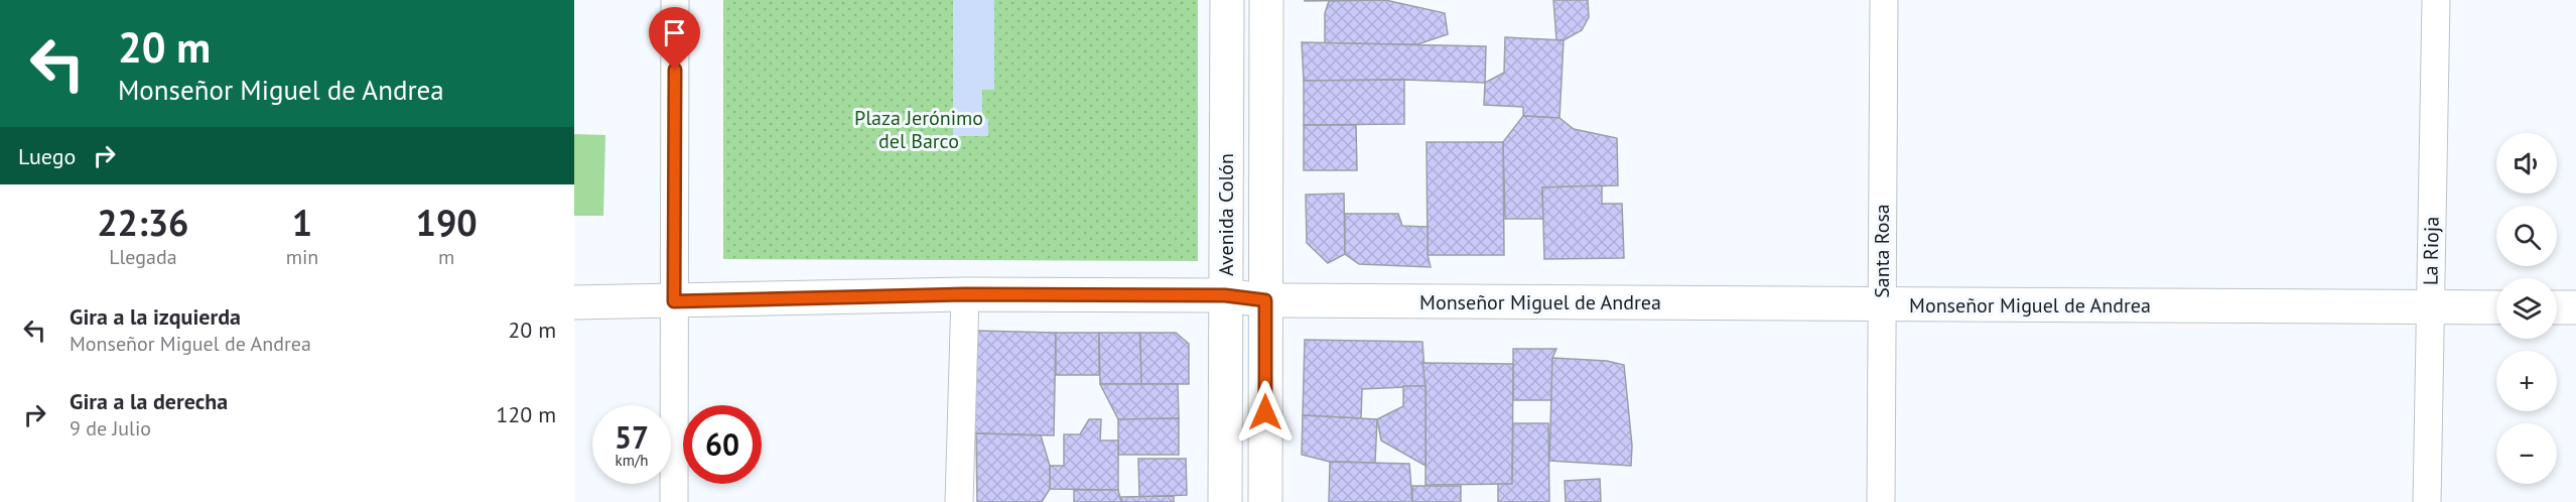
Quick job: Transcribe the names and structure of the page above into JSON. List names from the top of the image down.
{
  "streets": {
    "main road": ["Avenida Colón", "Monseñor Miguel de Andrea"],
    "street": ["Santa Rosa", "La Rioja"]
  },
  "crossings": [
    ["Avenida Colón", "Monseñor Miguel de Andrea"],
    ["Santa Rosa", "Monseñor Miguel de Andrea"],
    ["La Rioja", "Monseñor Miguel de Andrea"]
  ],
  "parks": ["Plaza Jerónimo del Barco"],
  "page": {
    "turn": ["20 m", "Monseñor Miguel de Andrea"],
    "then": "Luego",
    "map_buttons": ["+", "−"],
    "eta": [
      "22:36",
      "Llegada",
      "1",
      "min",
      "190",
      "m"
    ],
    "list": [
      {
        "name": "Gira a la izquierda",
        "note": "Monseñor Miguel de Andrea",
        "value": "20 m"
      },
      {
        "name": "Gira a la derecha",
        "note": "9 de Julio",
        "value": "120 m"
      }
    ],
    "speed": "57 km/h",
    "limit": "60"
  }
}
